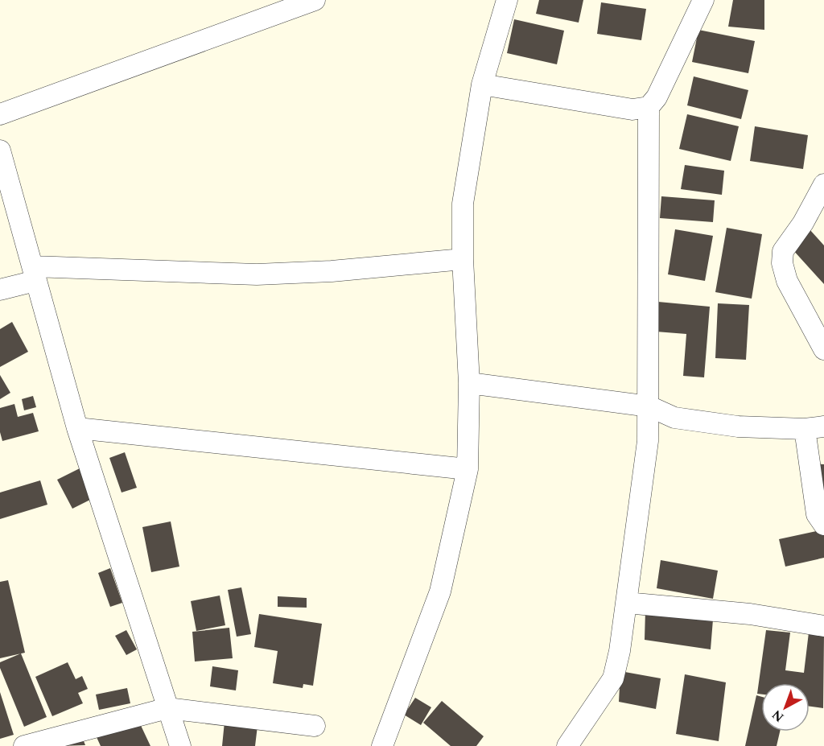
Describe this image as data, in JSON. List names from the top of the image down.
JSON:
{
  "north": "bottom left"
}
